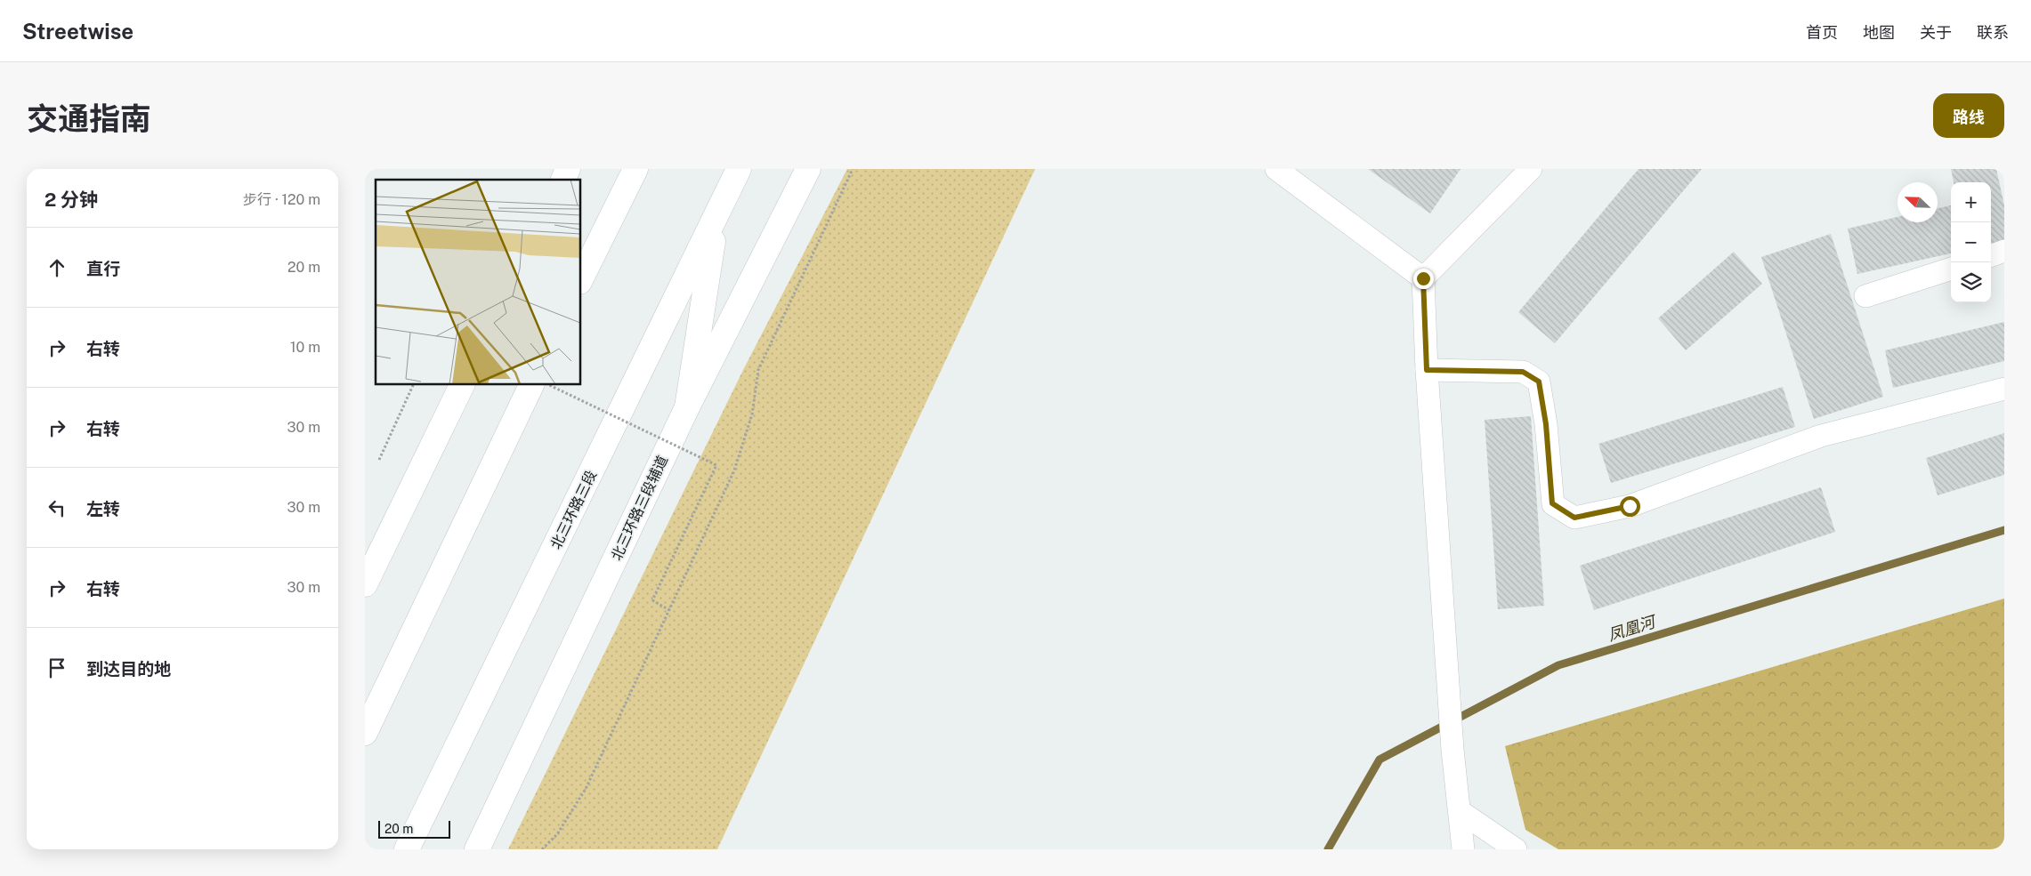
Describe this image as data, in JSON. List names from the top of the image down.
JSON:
{
  "streets": {
    "main road": ["北三环路三段辅道", "北三环路三段"]
  },
  "water": ["凤凰河"],
  "scale_bar": "20 m",
  "north": "top left",
  "page": {
    "header": "Streetwise",
    "nav": [
      "首页",
      "地图",
      "关于",
      "联系"
    ],
    "title": "交通指南",
    "buttons": "路线",
    "heading": ["2 分钟", "步行 · 120 m"],
    "map_buttons": ["+", "−"],
    "list": [
      ["直行", "20 m"],
      ["右转", "10 m"],
      ["右转", "30 m"],
      ["左转", "30 m"],
      ["右转", "30 m"],
      "到达目的地"
    ],
    "scale": "20 m"
  }
}
